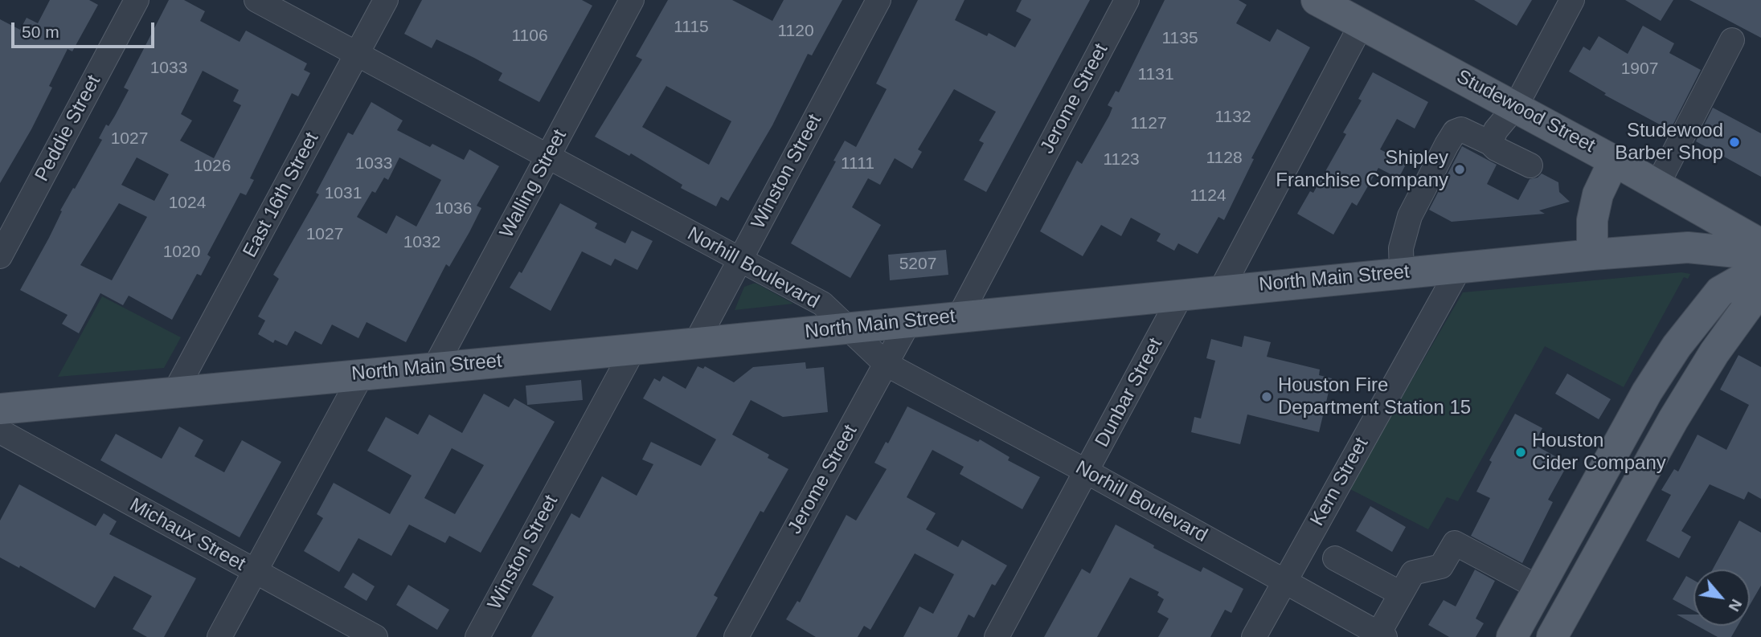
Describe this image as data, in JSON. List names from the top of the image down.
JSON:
{
  "streets": {
    "main road": ["Studewood Street", "North Main Street"],
    "street": [
      "Jerome Street",
      "Peddie Street",
      "Winston Street",
      "Walling Street",
      "East 16th Street",
      "Norhill Boulevard",
      "Dunbar Street",
      "Kern Street",
      "Michaux Street"
    ]
  },
  "crossings": [
    ["Jerome Street", "Norhill Boulevard"],
    ["Jerome Street", "North Main Street"],
    ["Winston Street", "Norhill Boulevard"],
    ["Winston Street", "North Main Street"],
    ["Walling Street", "Norhill Boulevard"],
    ["Walling Street", "North Main Street"],
    ["East 16th Street", "Norhill Boulevard"],
    ["East 16th Street", "North Main Street"],
    ["Norhill Boulevard", "North Main Street"],
    ["Norhill Boulevard", "Dunbar Street"],
    ["Norhill Boulevard", "Kern Street"],
    ["North Main Street", "Dunbar Street"],
    ["North Main Street", "Kern Street"]
  ],
  "places": [
    "Studewood Barber Shop",
    "Shipley Franchise Company",
    "Houston Fire Department Station 15",
    "Houston Cider Company"
  ],
  "house_numbers": [
    "1115",
    "1120",
    "1106",
    "1135",
    "1033",
    "1907",
    "1131",
    "1132",
    "1127",
    "1027",
    "1128",
    "1123",
    "1033",
    "1111",
    "1026",
    "1031",
    "1124",
    "1024",
    "1036",
    "1027",
    "1032",
    "1020",
    "5207"
  ],
  "scale_bar": "50 m",
  "north": "bottom right"
}
